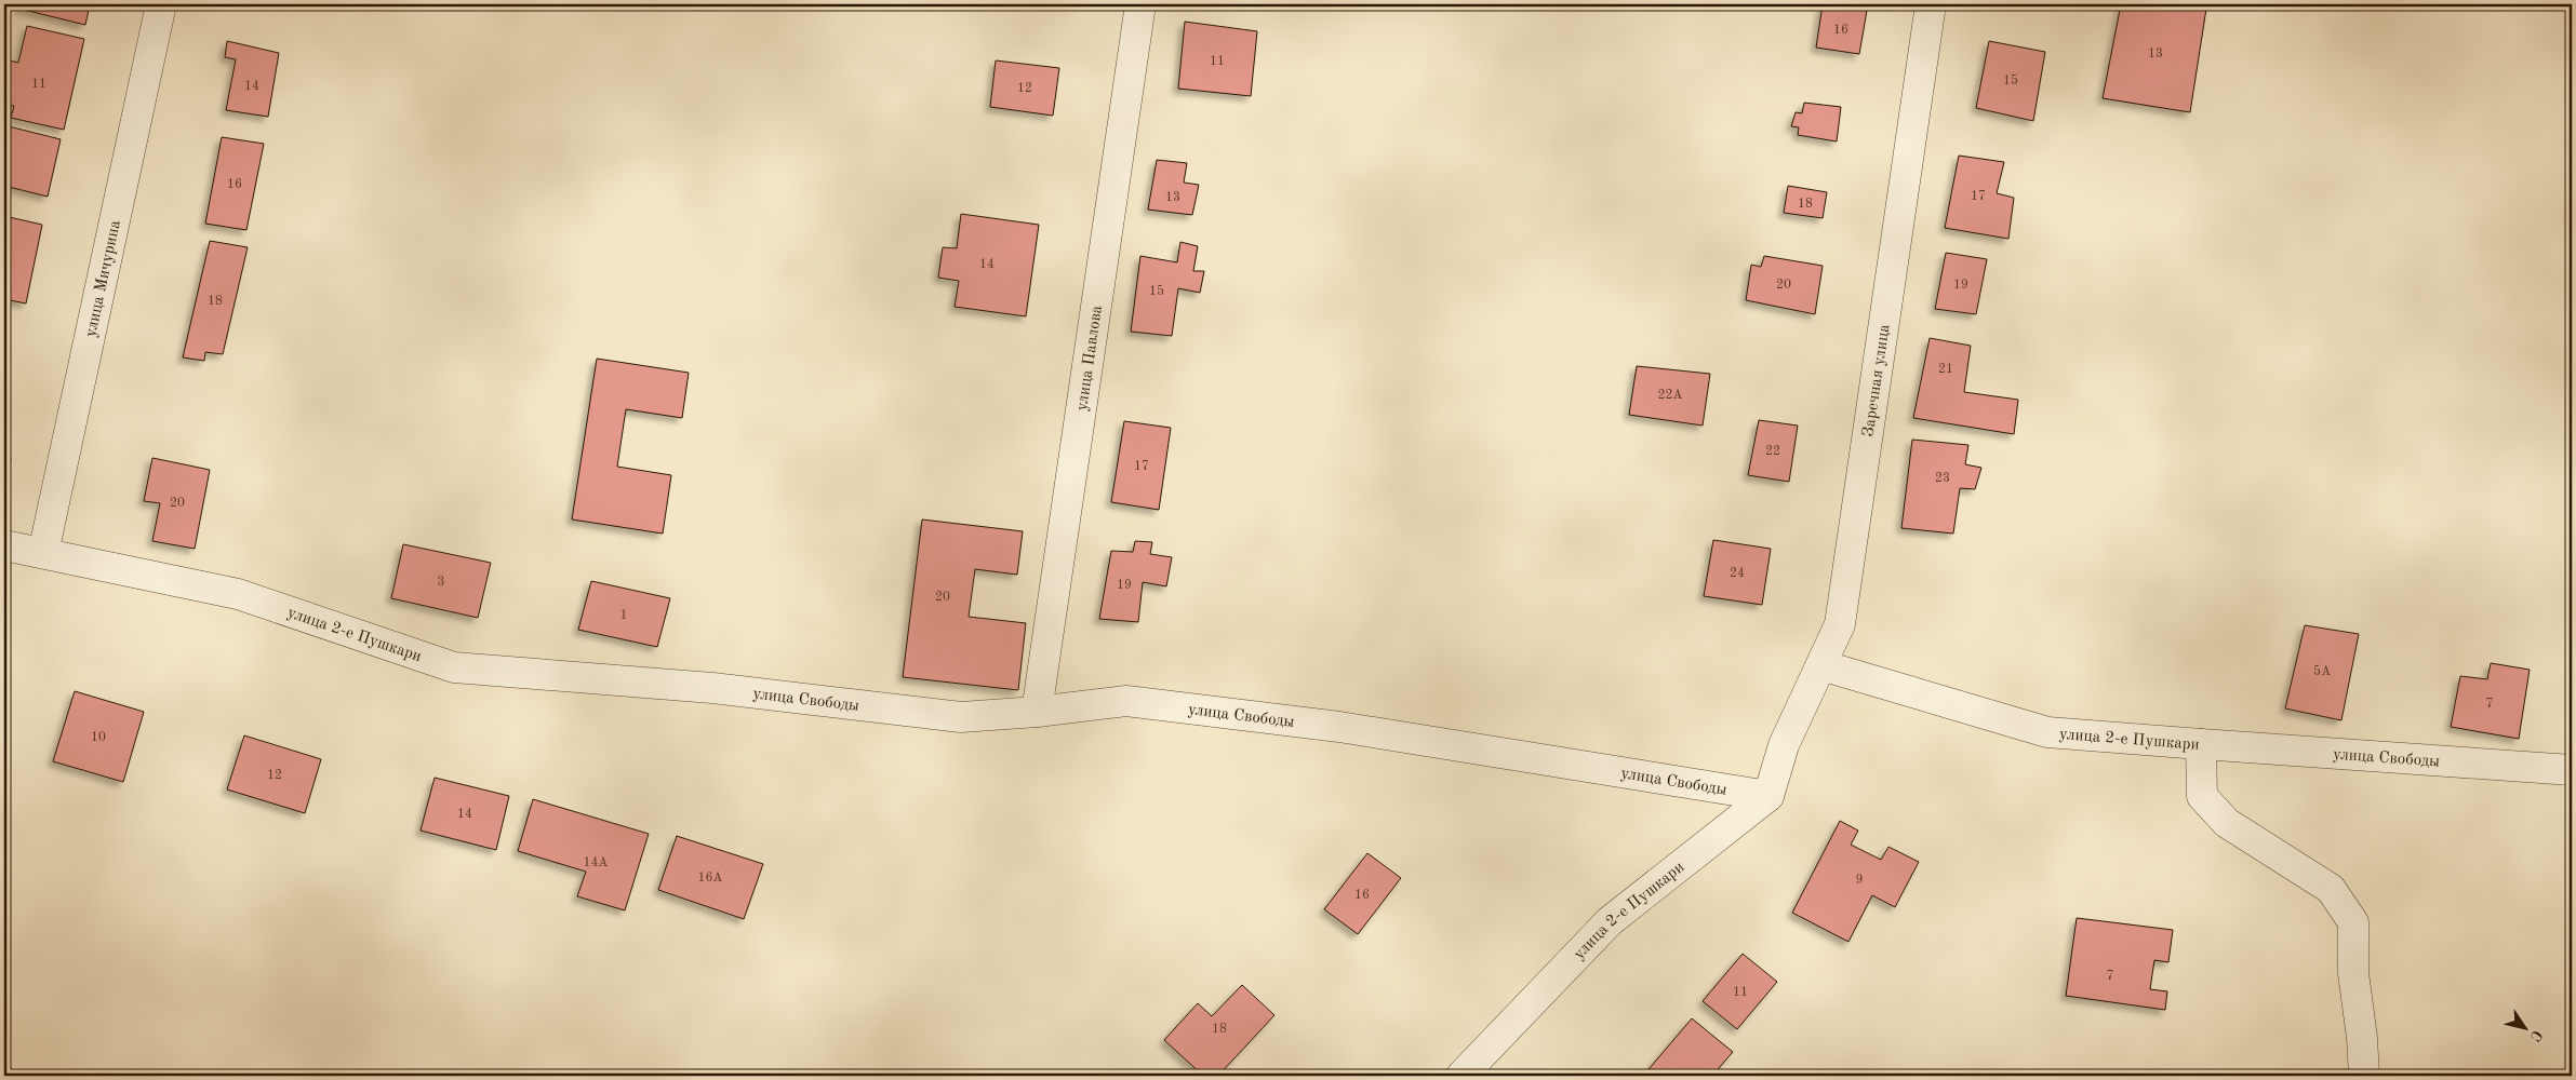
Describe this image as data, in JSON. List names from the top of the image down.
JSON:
{
  "streets": {
    "street": [
      "улица Мичурина",
      "улица Павлова",
      "Заречная улица",
      "улица 2-е Пушкари",
      "улица Свободы"
    ]
  },
  "crossings": [
    ["улица Мичурина", "улица 2-е Пушкари"],
    ["улица Павлова", "улица Свободы"],
    ["Заречная улица", "улица 2-е Пушкари"],
    ["Заречная улица", "улица Свободы"],
    ["улица 2-е Пушкари", "улица Свободы"]
  ],
  "house_numbers": [
    "16",
    "13",
    "11",
    "15",
    "11",
    "14",
    "12",
    "16",
    "17",
    "13",
    "18",
    "14",
    "20",
    "19",
    "15",
    "18",
    "21",
    "22А",
    "22",
    "17",
    "23",
    "20",
    "24",
    "3",
    "19",
    "20",
    "1",
    "5А",
    "7",
    "10",
    "12",
    "14",
    "14А",
    "16А",
    "9",
    "16",
    "7",
    "11",
    "18"
  ],
  "north": "bottom right"
}
